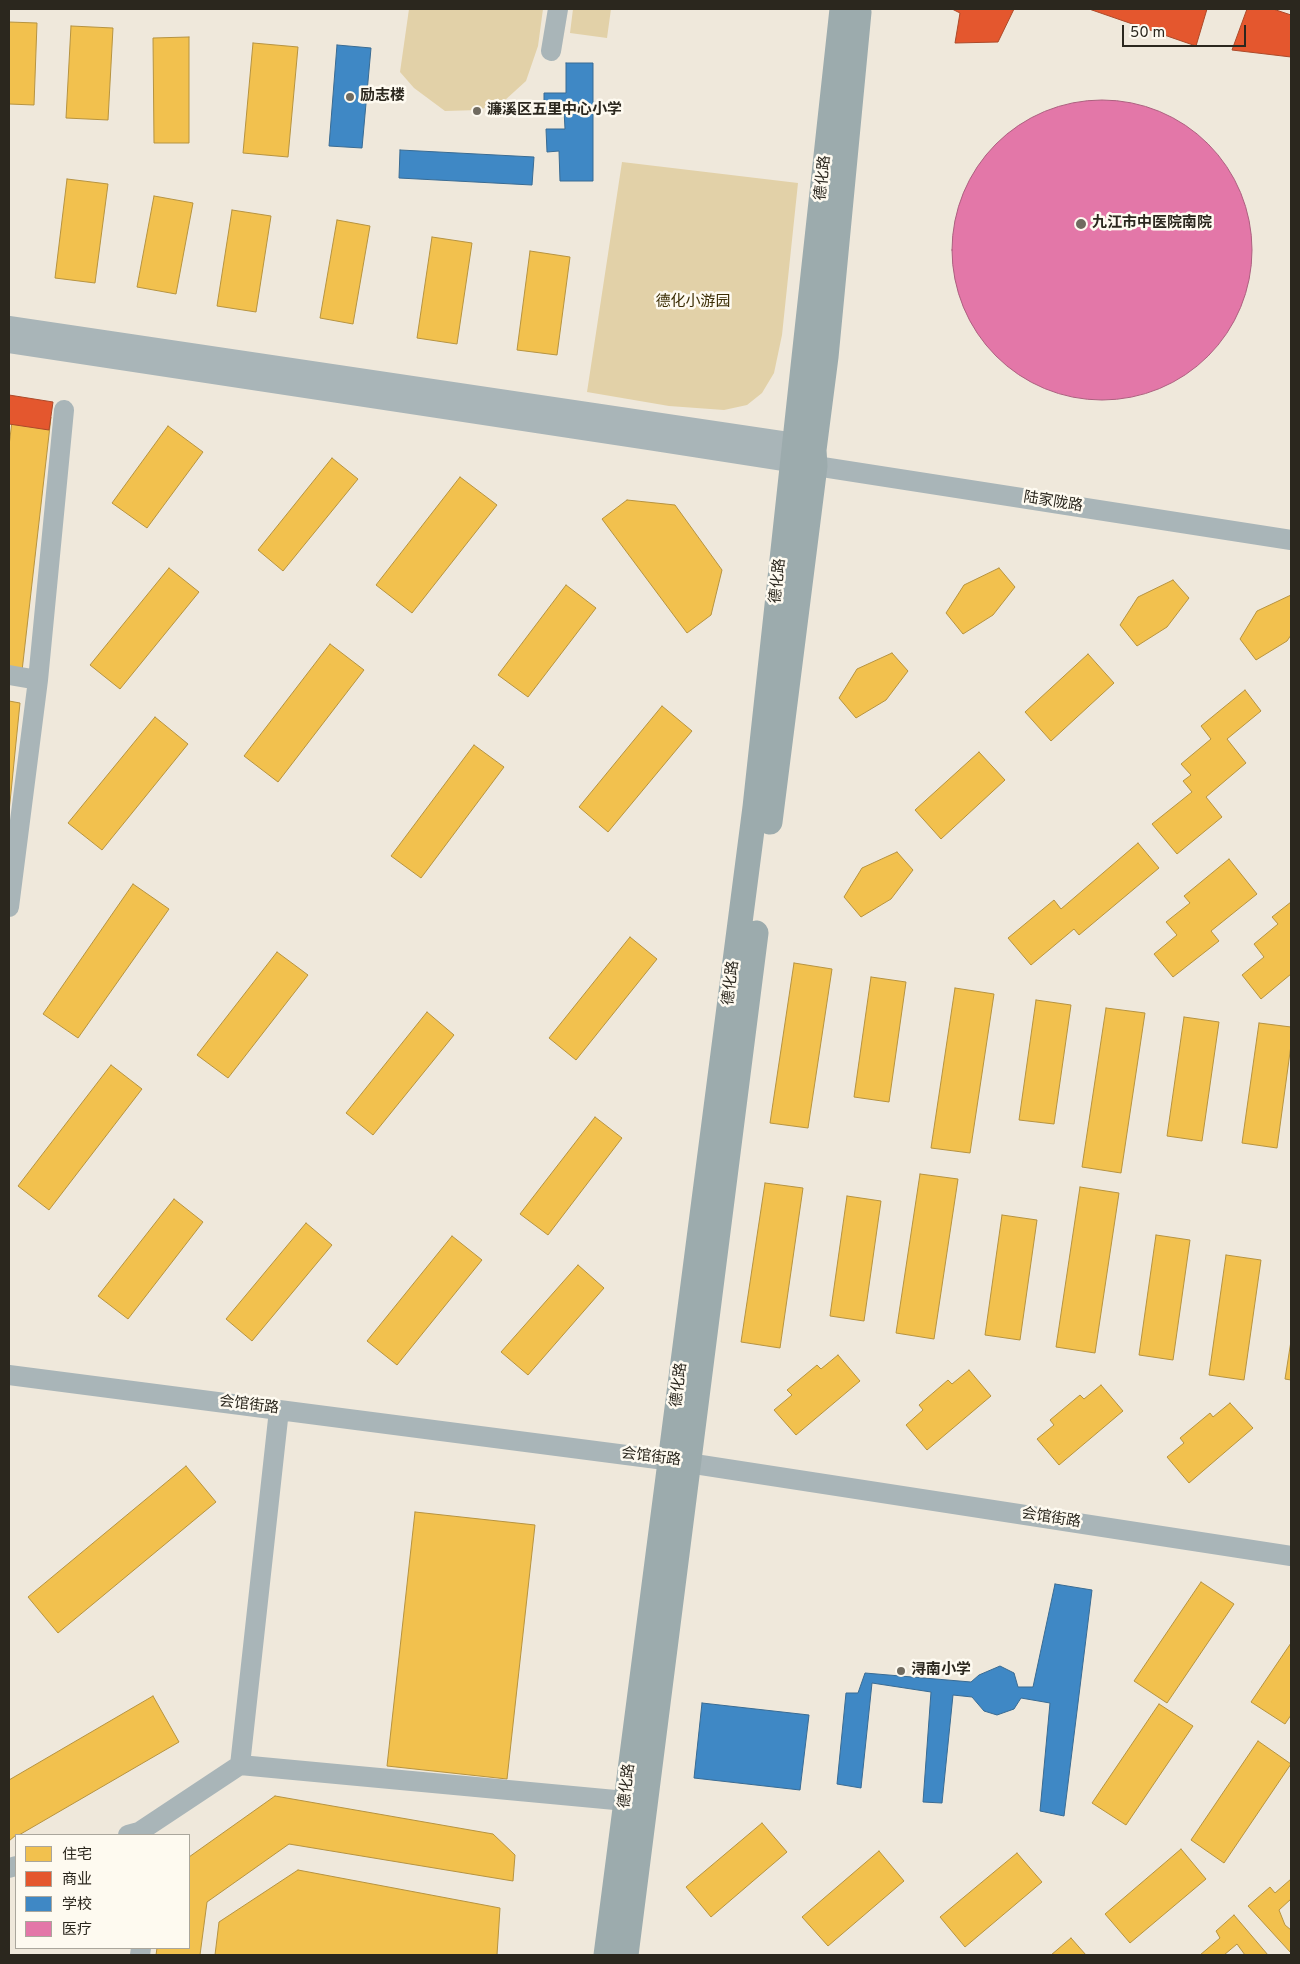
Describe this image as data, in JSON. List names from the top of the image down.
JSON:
{
  "streets": {
    "main road": ["德化路"],
    "street": ["陆家陇路", "会馆街路"]
  },
  "crossings": [
    ["德化路", "陆家陇路"],
    ["德化路", "会馆街路"]
  ],
  "parks": ["德化小游园"],
  "places": [
    "励志楼",
    "濂溪区五里中心小学",
    "九江市中医院南院",
    "浔南小学"
  ],
  "legend": [
    "住宅",
    "商业",
    "学校",
    "医疗"
  ],
  "scale_bar": "50 m"
}
